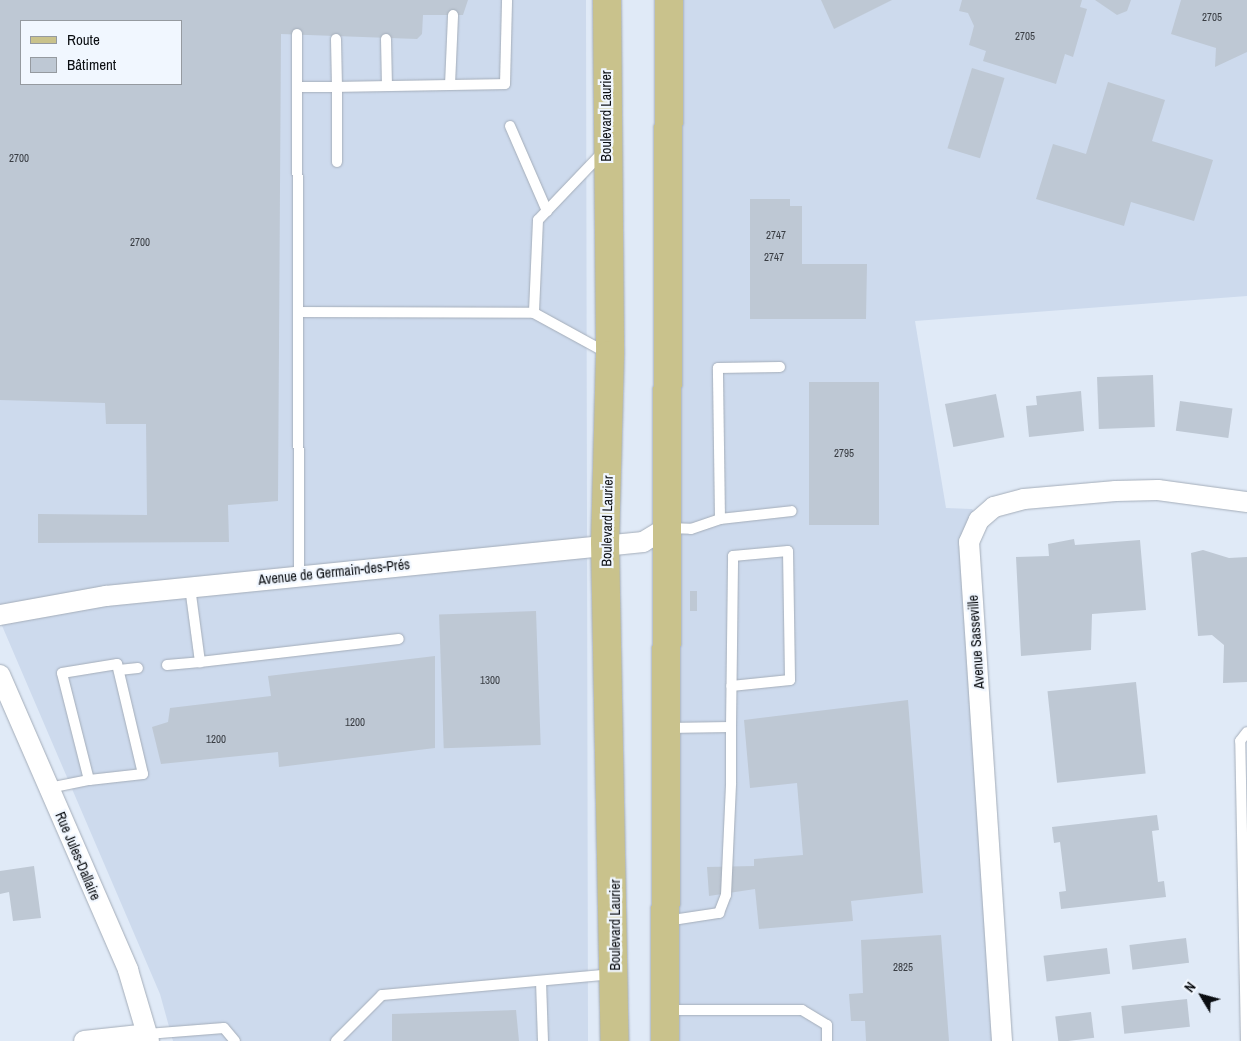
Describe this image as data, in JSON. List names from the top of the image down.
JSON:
{
  "streets": {
    "main road": ["Boulevard Laurier"],
    "street": ["Avenue de Germain-des-Prés", "Avenue Sasseville", "Rue Jules-Dallaire"]
  },
  "crossings": [
    ["Boulevard Laurier", "Avenue de Germain-des-Prés"]
  ],
  "house_numbers": [
    "2705",
    "2705",
    "2700",
    "2747",
    "2700",
    "2747",
    "2795",
    "1300",
    "1200",
    "1200",
    "2825"
  ],
  "legend": ["Route", "Bâtiment"],
  "north": "top left"
}
